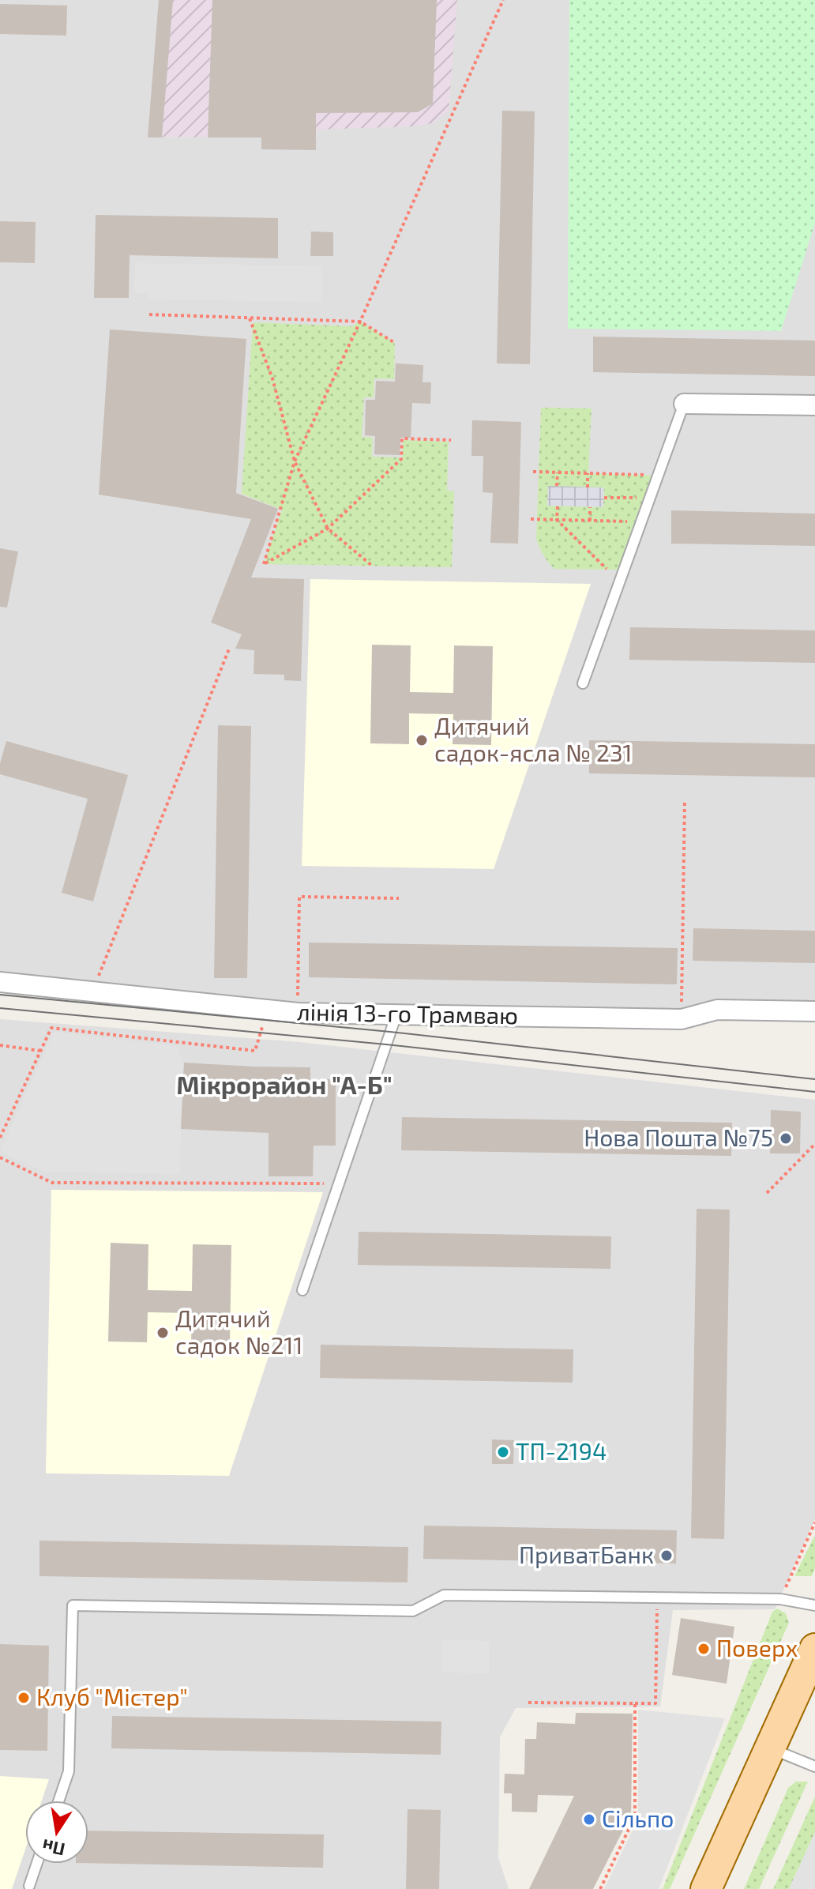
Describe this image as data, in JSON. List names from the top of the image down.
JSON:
{
  "streets": {
    "street": ["лінія 13-го Трамваю"]
  },
  "districts": ["Мікрорайон \"А-Б\""],
  "places": [
    "Дитячий садок-ясла № 231",
    "Нова Пошта №75",
    "Дитячий садок №211",
    "ТП-2194",
    "ПриватБанк",
    "Поверх",
    "Клуб \"Містер\"",
    "Сільпо"
  ],
  "north": "bottom"
}
